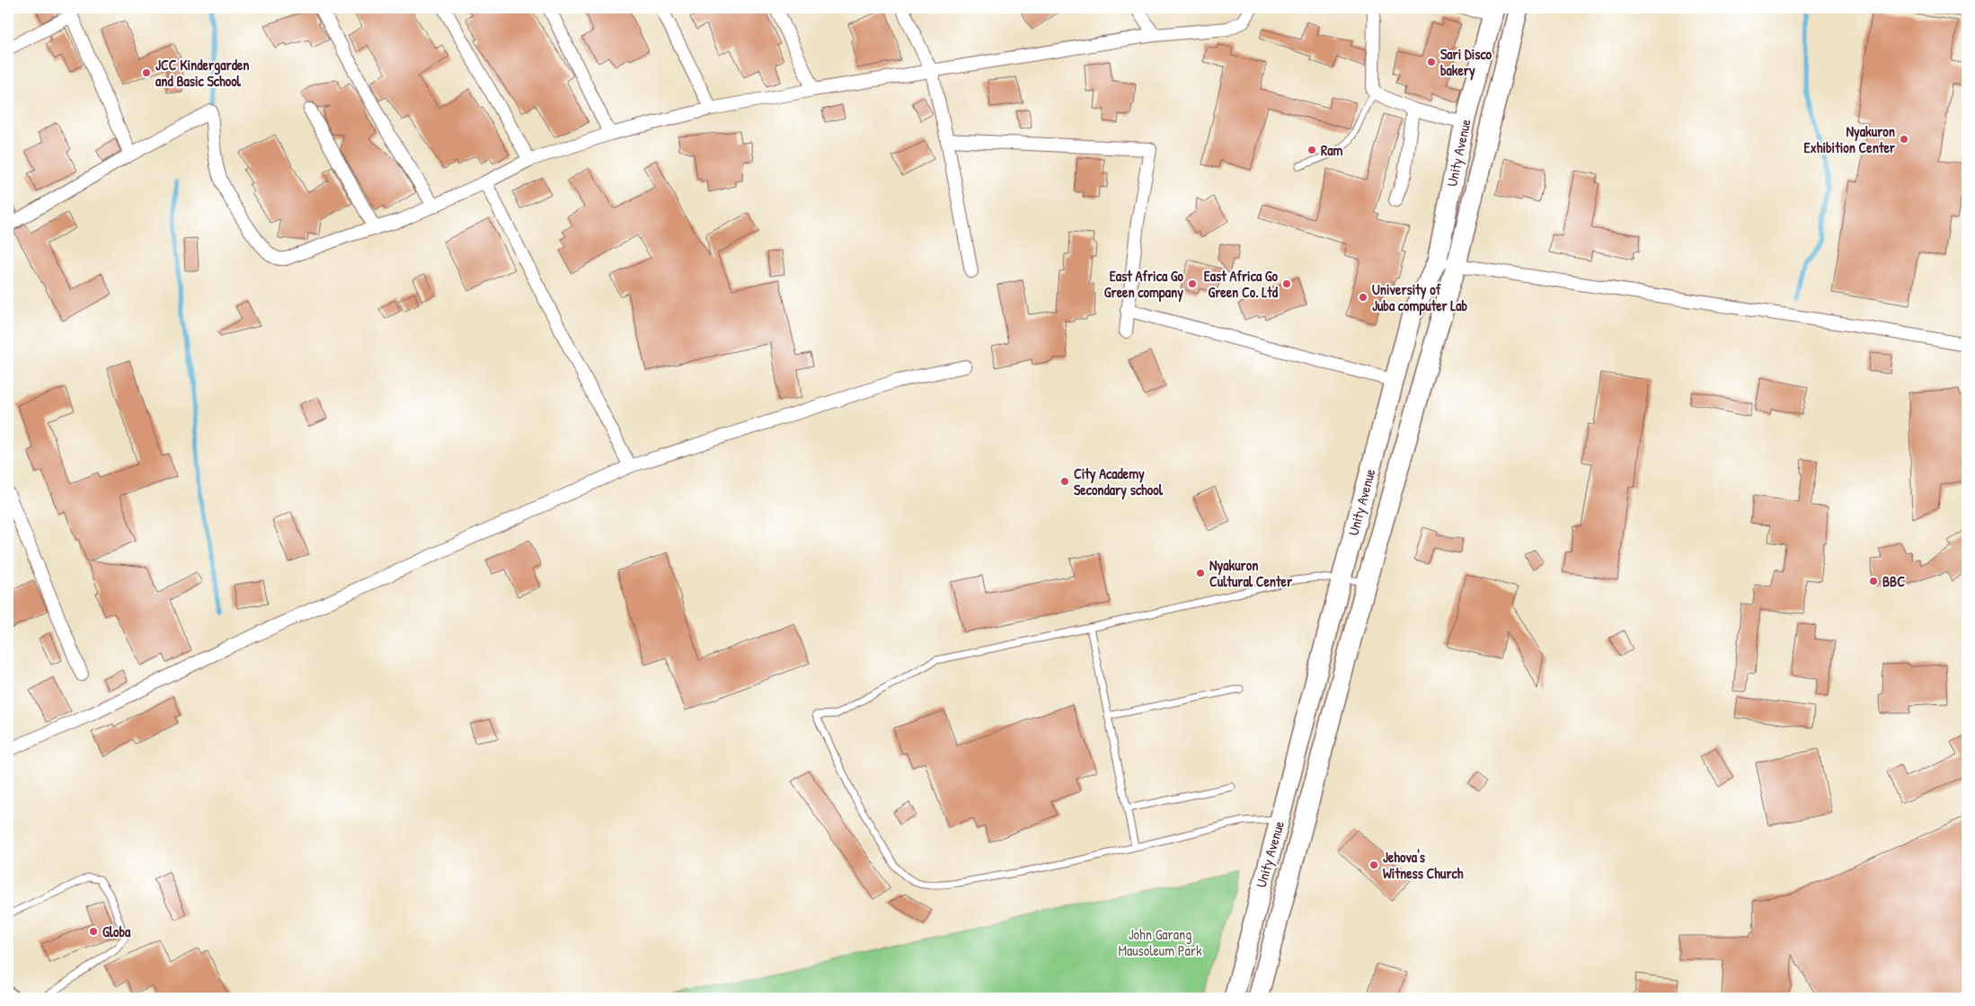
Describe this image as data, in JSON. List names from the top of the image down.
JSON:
{
  "streets": {
    "main road": ["Unity Avenue"]
  },
  "parks": ["John Garang Mausoleum Park"],
  "places": [
    "Sari Disco bakery",
    "JCC Kindergarden and Basic School",
    "Nyakuron Exhibition Center",
    "Ram",
    "East Africa Go Green company",
    "East Africa Go Green Co. Ltd",
    "University of Juba computer Lab",
    "City Academy Secondary school",
    "Nyakuron Cultural Center",
    "BBC",
    "Jehova's Witness Church",
    "Globa"
  ]
}
